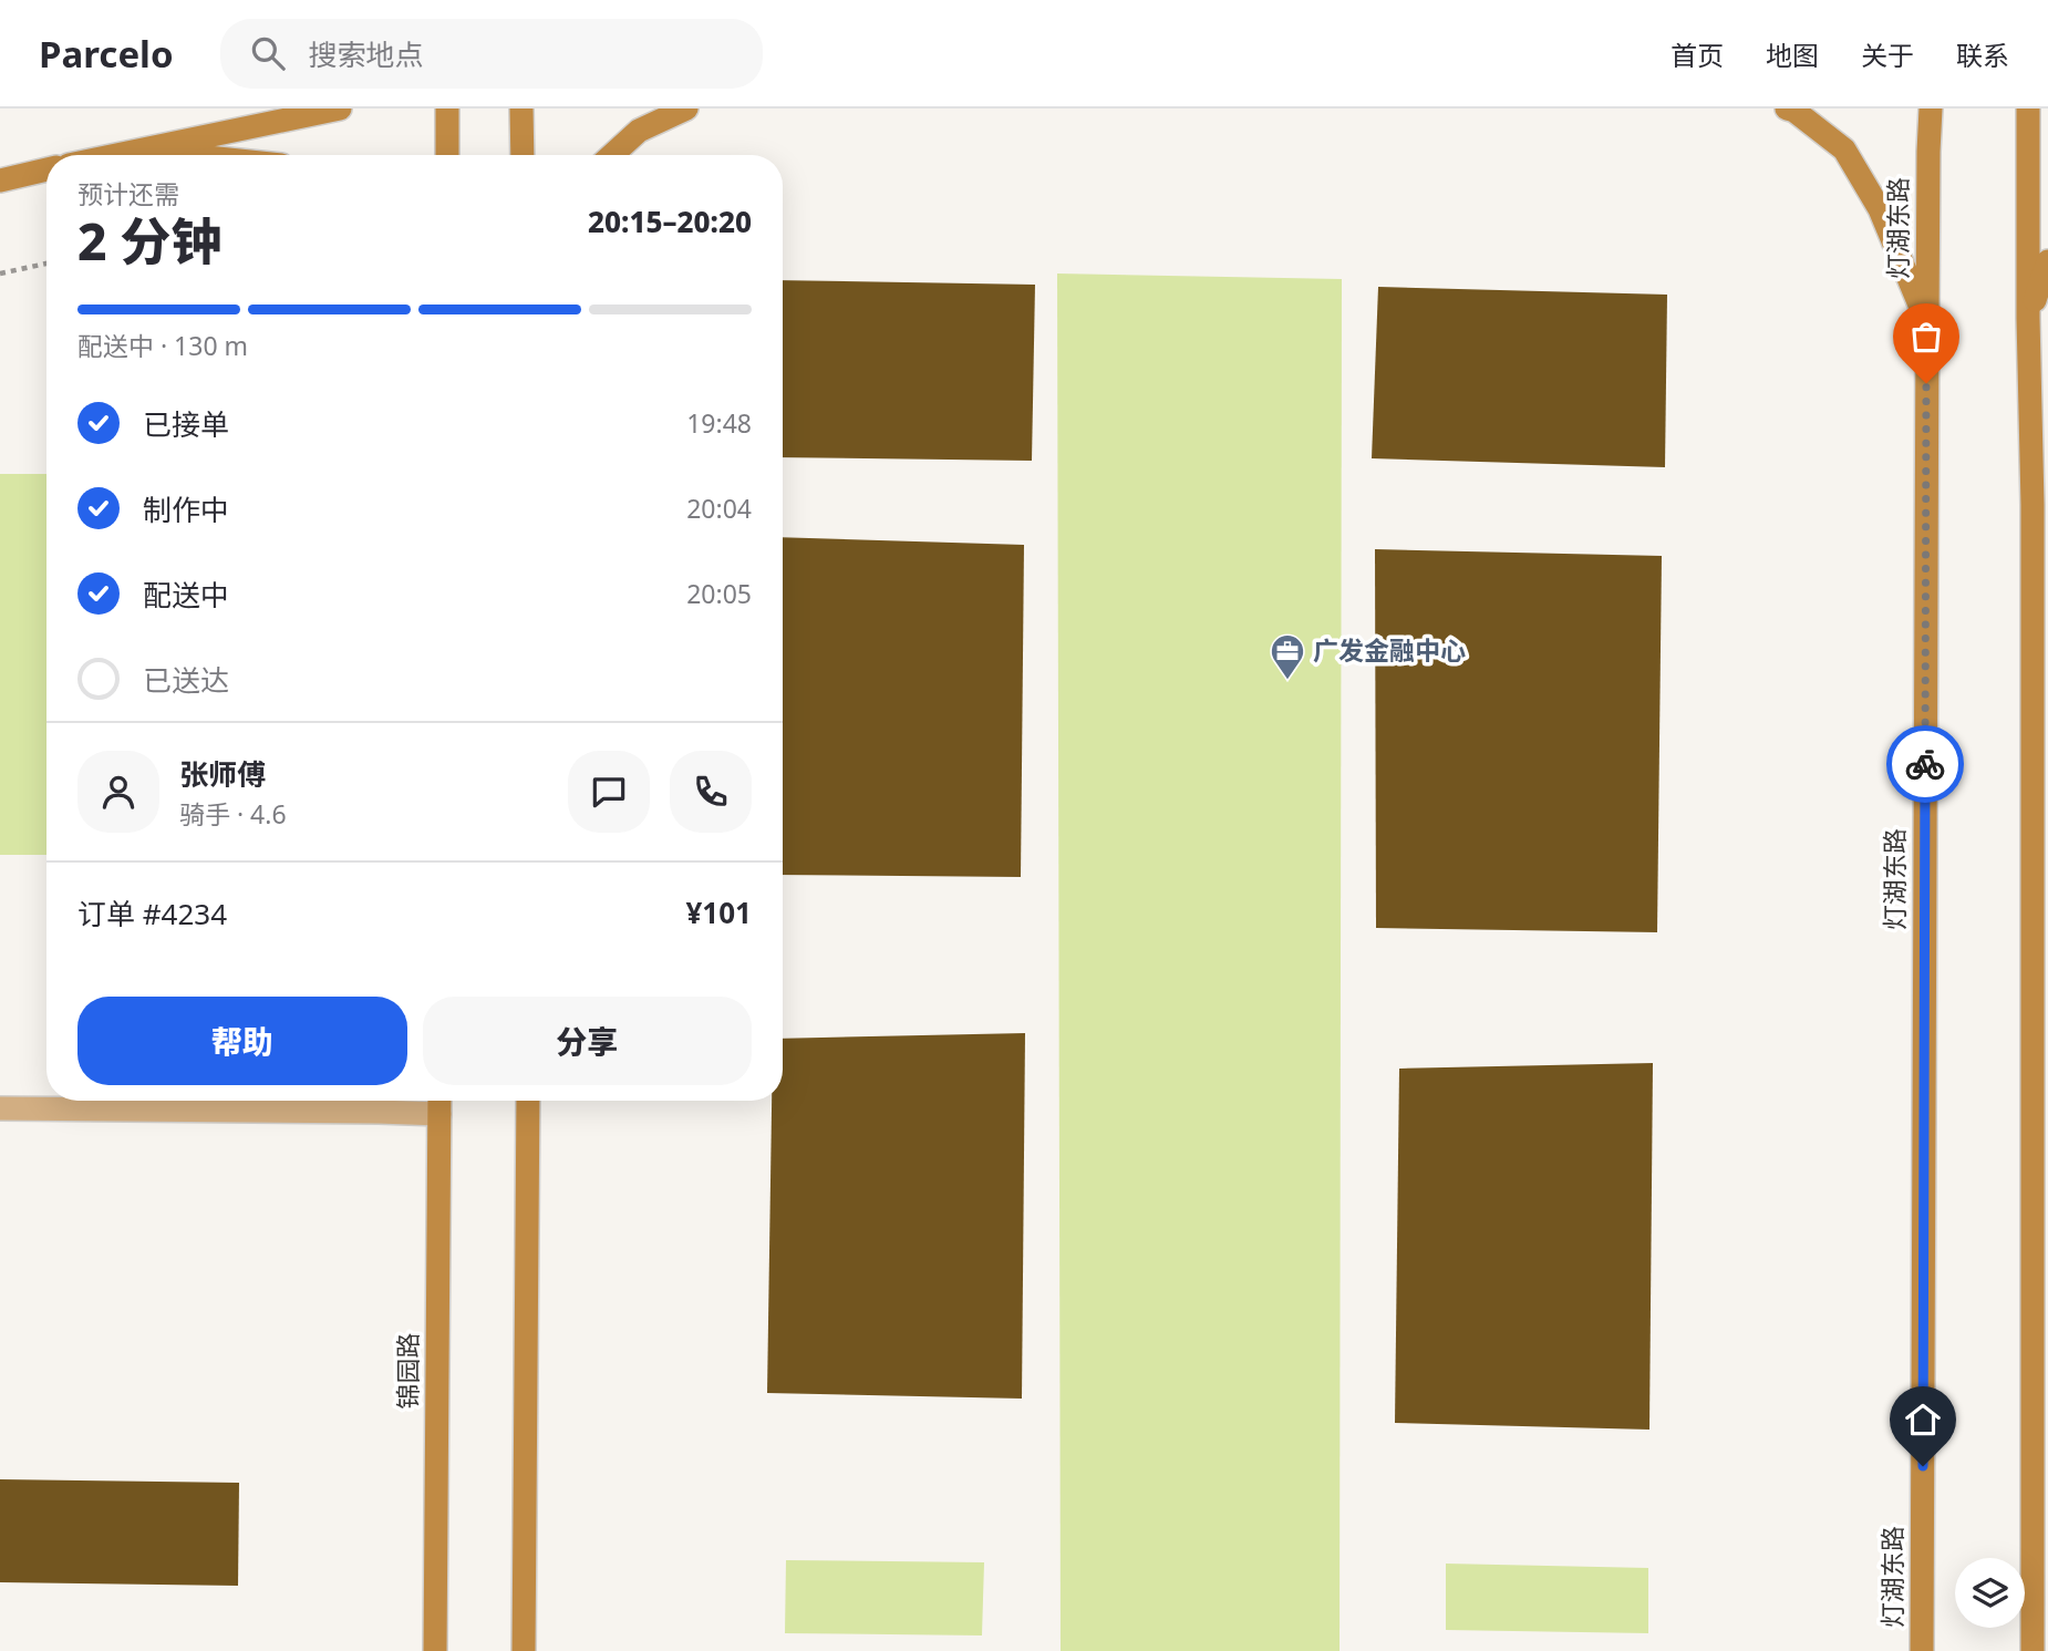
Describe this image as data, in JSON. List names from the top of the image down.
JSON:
{
  "streets": {
    "main road": ["灯湖东路", "锦园路"]
  },
  "places": {
    "office": ["广发金融中心"]
  },
  "page": {
    "header": "Parcelo",
    "search": "搜索地点",
    "nav": [
      "首页",
      "地图",
      "关于",
      "联系"
    ],
    "heading": ["2 分钟", "预计还需", "20:15–20:20"],
    "panel": [
      "张师傅",
      "骑手 · 4.6",
      "订单 #4234",
      "¥101"
    ],
    "bar": "配送中 · 130 m",
    "list": [
      ["已接单", "19:48"],
      ["制作中", "20:04"],
      ["配送中", "20:05"],
      "已送达"
    ],
    "buttons": ["帮助", "分享"]
  }
}
